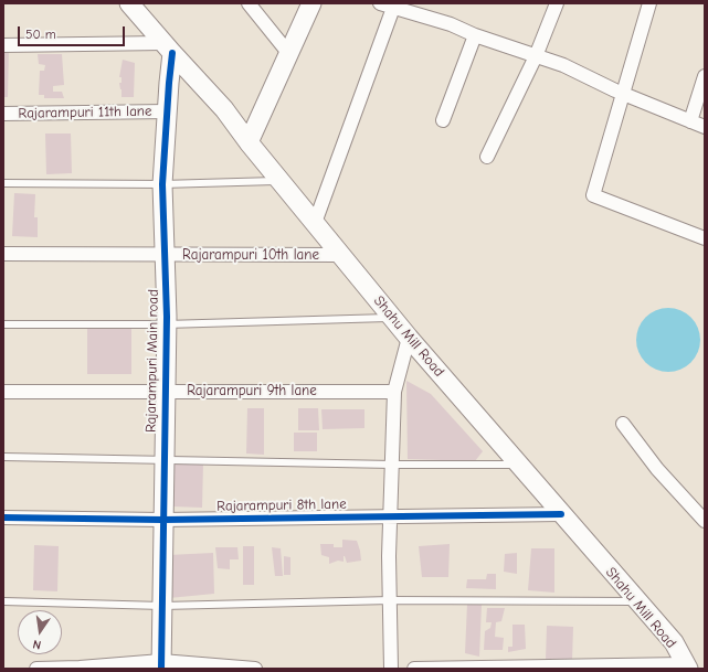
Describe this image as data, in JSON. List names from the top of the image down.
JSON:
{
  "streets": {
    "main road": ["Shahu Mill Road", "Rajarampuri Main road"],
    "street": [
      "Rajarampuri 11th lane",
      "Rajarampuri 10th lane",
      "Rajarampuri 9th lane",
      "Rajarampuri 8th lane"
    ]
  },
  "crossings": [
    ["Rajarampuri 11th lane", "Rajarampuri Main road"],
    ["Rajarampuri 10th lane", "Shahu Mill Road"],
    ["Rajarampuri 10th lane", "Rajarampuri Main road"],
    ["Shahu Mill Road", "Rajarampuri Main road"],
    ["Shahu Mill Road", "Rajarampuri 8th lane"],
    ["Rajarampuri Main road", "Rajarampuri 9th lane"],
    ["Rajarampuri Main road", "Rajarampuri 8th lane"]
  ],
  "scale_bar": "50 m",
  "north": "bottom"
}
